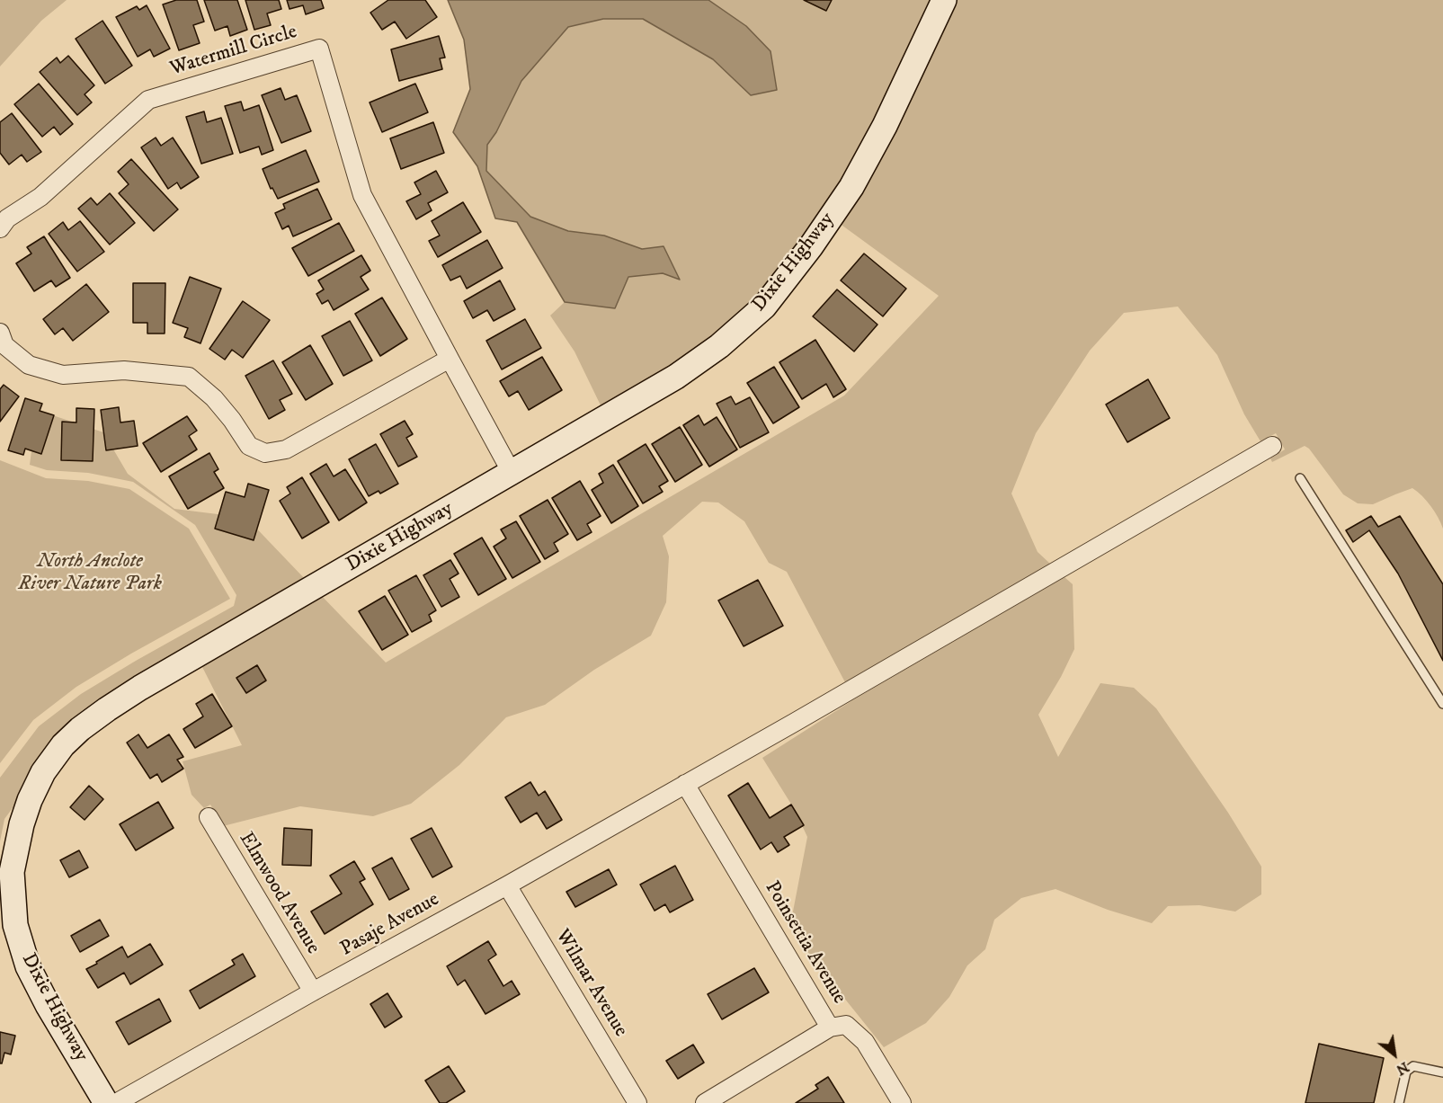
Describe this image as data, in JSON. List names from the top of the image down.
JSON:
{
  "streets": {
    "street": [
      "Watermill Circle",
      "Dixie Highway",
      "Elmwood Avenue",
      "Pasaje Avenue",
      "Poinsettia Avenue",
      "Wilmar Avenue"
    ]
  },
  "crossings": [
    ["Watermill Circle", "Dixie Highway"],
    ["Elmwood Avenue", "Pasaje Avenue"],
    ["Pasaje Avenue", "Poinsettia Avenue"],
    ["Pasaje Avenue", "Wilmar Avenue"]
  ],
  "parks": ["North Anclote River Nature Park"],
  "north": "bottom right"
}
